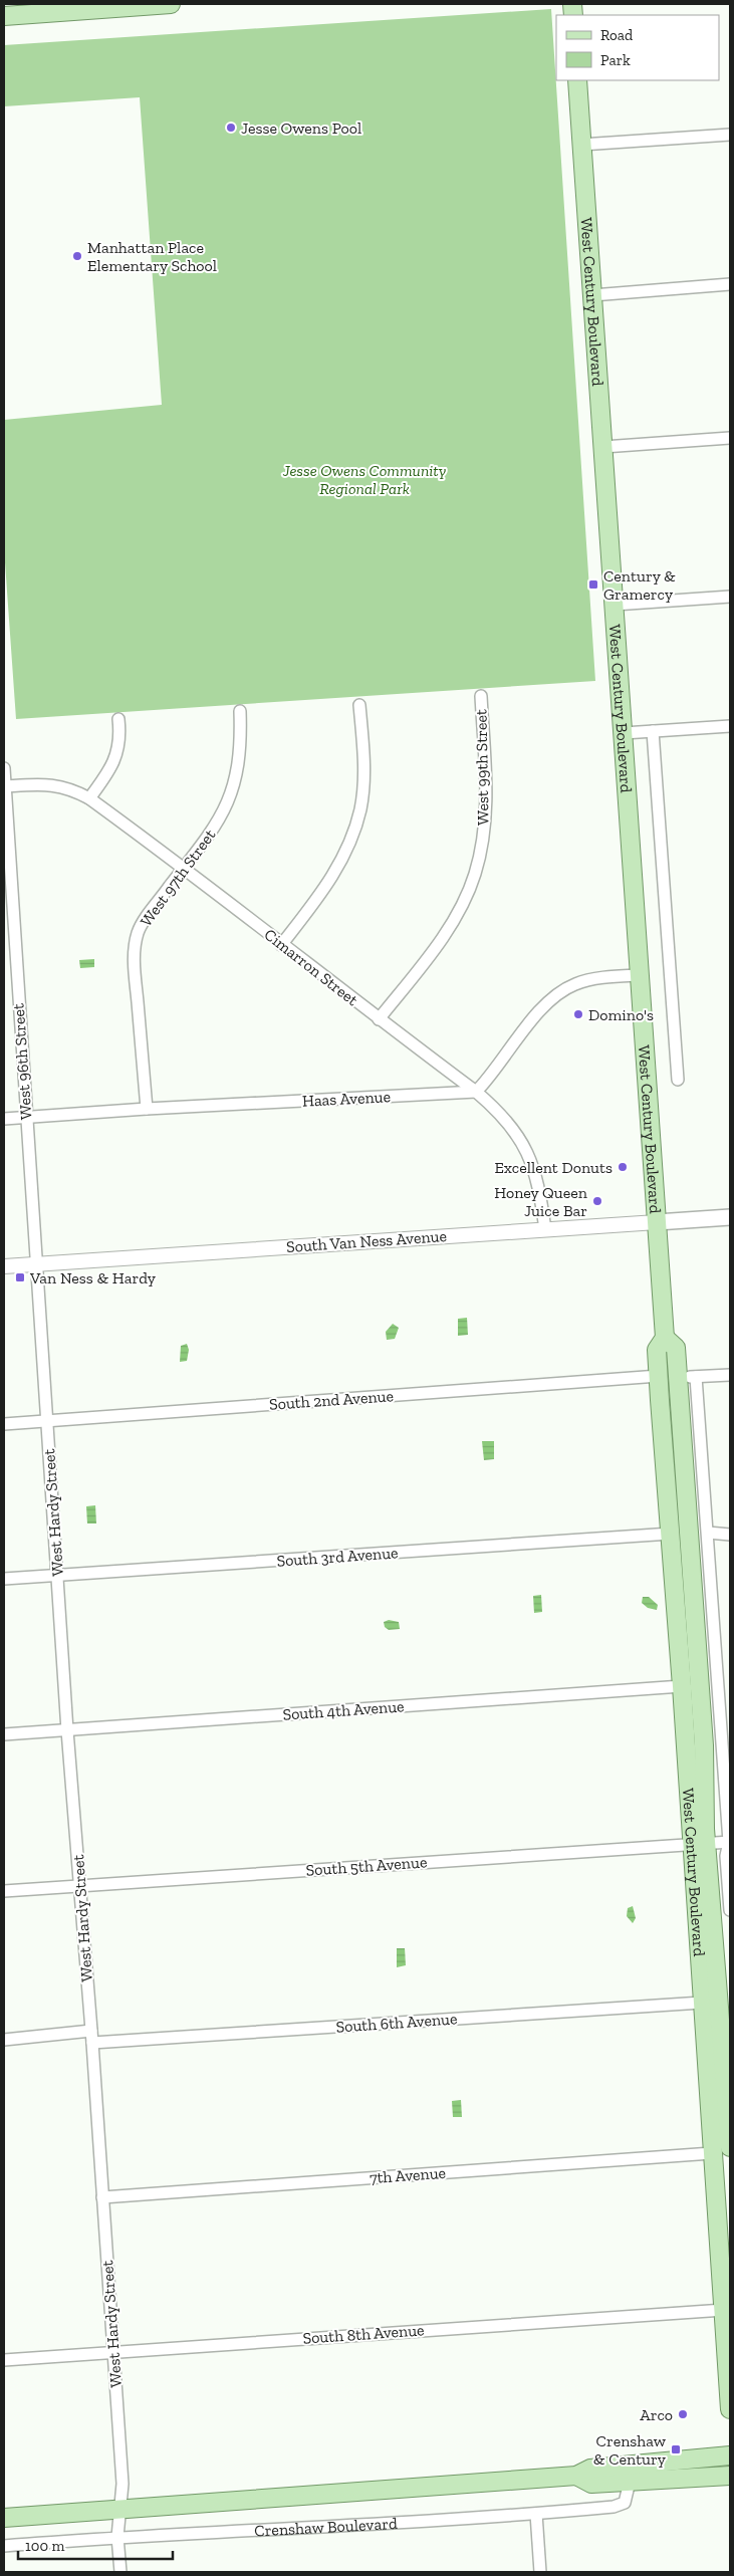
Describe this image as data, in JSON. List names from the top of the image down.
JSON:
{
  "streets": {
    "main road": ["West Century Boulevard", "South Van Ness Avenue", "Crenshaw Boulevard"],
    "street": [
      "West 99th Street",
      "West 97th Street",
      "Cimarron Street",
      "West 96th Street",
      "Haas Avenue",
      "South 2nd Avenue",
      "West Hardy Street",
      "South 3rd Avenue",
      "South 4th Avenue",
      "South 5th Avenue",
      "South 6th Avenue",
      "7th Avenue",
      "South 8th Avenue"
    ]
  },
  "crossings": [
    ["West Century Boulevard", "South Van Ness Avenue"],
    ["West Century Boulevard", "South 2nd Avenue"],
    ["West Century Boulevard", "South 3rd Avenue"],
    ["West Century Boulevard", "South 4th Avenue"],
    ["West Century Boulevard", "South 5th Avenue"],
    ["West Century Boulevard", "South 6th Avenue"],
    ["West Century Boulevard", "7th Avenue"],
    ["West Century Boulevard", "South 8th Avenue"],
    ["West 99th Street", "Cimarron Street"],
    ["West 97th Street", "Cimarron Street"],
    ["West 97th Street", "Haas Avenue"],
    ["Cimarron Street", "West 96th Street"],
    ["Cimarron Street", "Haas Avenue"],
    ["Cimarron Street", "South Van Ness Avenue"],
    ["West 96th Street", "Haas Avenue"],
    ["West 96th Street", "South Van Ness Avenue"],
    ["West 96th Street", "West Hardy Street"],
    ["South Van Ness Avenue", "West Hardy Street"],
    ["South 2nd Avenue", "West Hardy Street"],
    ["West Hardy Street", "South 3rd Avenue"],
    ["West Hardy Street", "South 4th Avenue"],
    ["West Hardy Street", "South 5th Avenue"],
    ["West Hardy Street", "South 6th Avenue"],
    ["West Hardy Street", "7th Avenue"],
    ["West Hardy Street", "South 8th Avenue"],
    ["West Hardy Street", "Crenshaw Boulevard"]
  ],
  "parks": ["Jesse Owens Community Regional Park"],
  "places": {
    "other": [
      "Jesse Owens Pool",
      "Manhattan Place Elementary School",
      "Domino's",
      "Excellent Donuts",
      "Honey Queen Juice Bar",
      "Arco"
    ],
    "transit": ["Century & Gramercy", "Van Ness & Hardy", "Crenshaw & Century"]
  },
  "legend": ["Road", "Park"],
  "scale_bar": "100 m"
}
